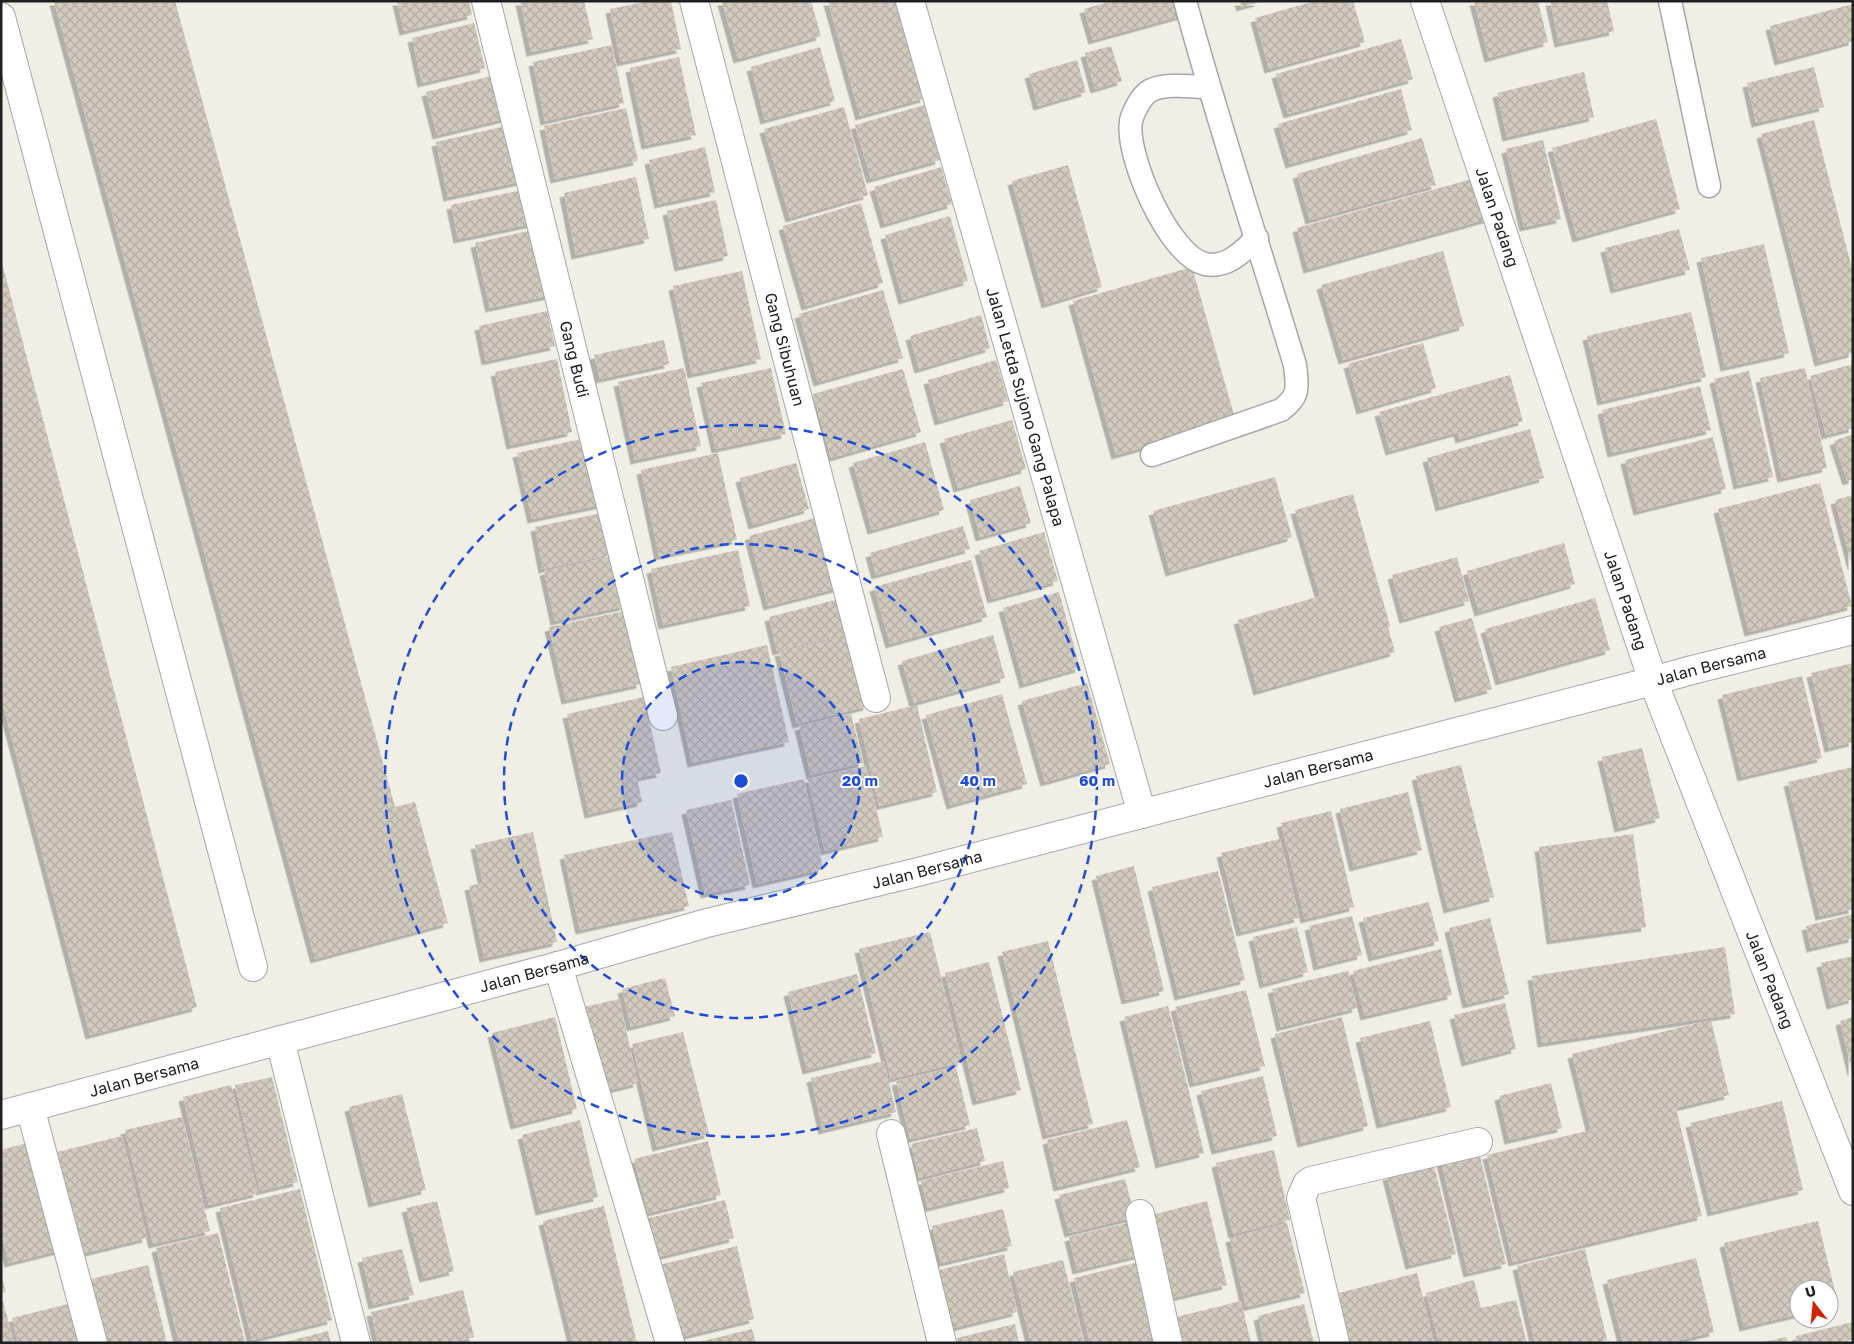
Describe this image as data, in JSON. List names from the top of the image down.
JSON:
{
  "streets": {
    "street": [
      "Jalan Padang",
      "Gang Sibuhuan",
      "Gang Budi",
      "Jalan Letda Sujono Gang Palapa",
      "Jalan Bersama"
    ]
  },
  "crossings": [
    ["Jalan Padang", "Jalan Bersama"],
    ["Jalan Letda Sujono Gang Palapa", "Jalan Bersama"]
  ],
  "north": "top",
  "rings": ["20 m", "40 m", "60 m"]
}
